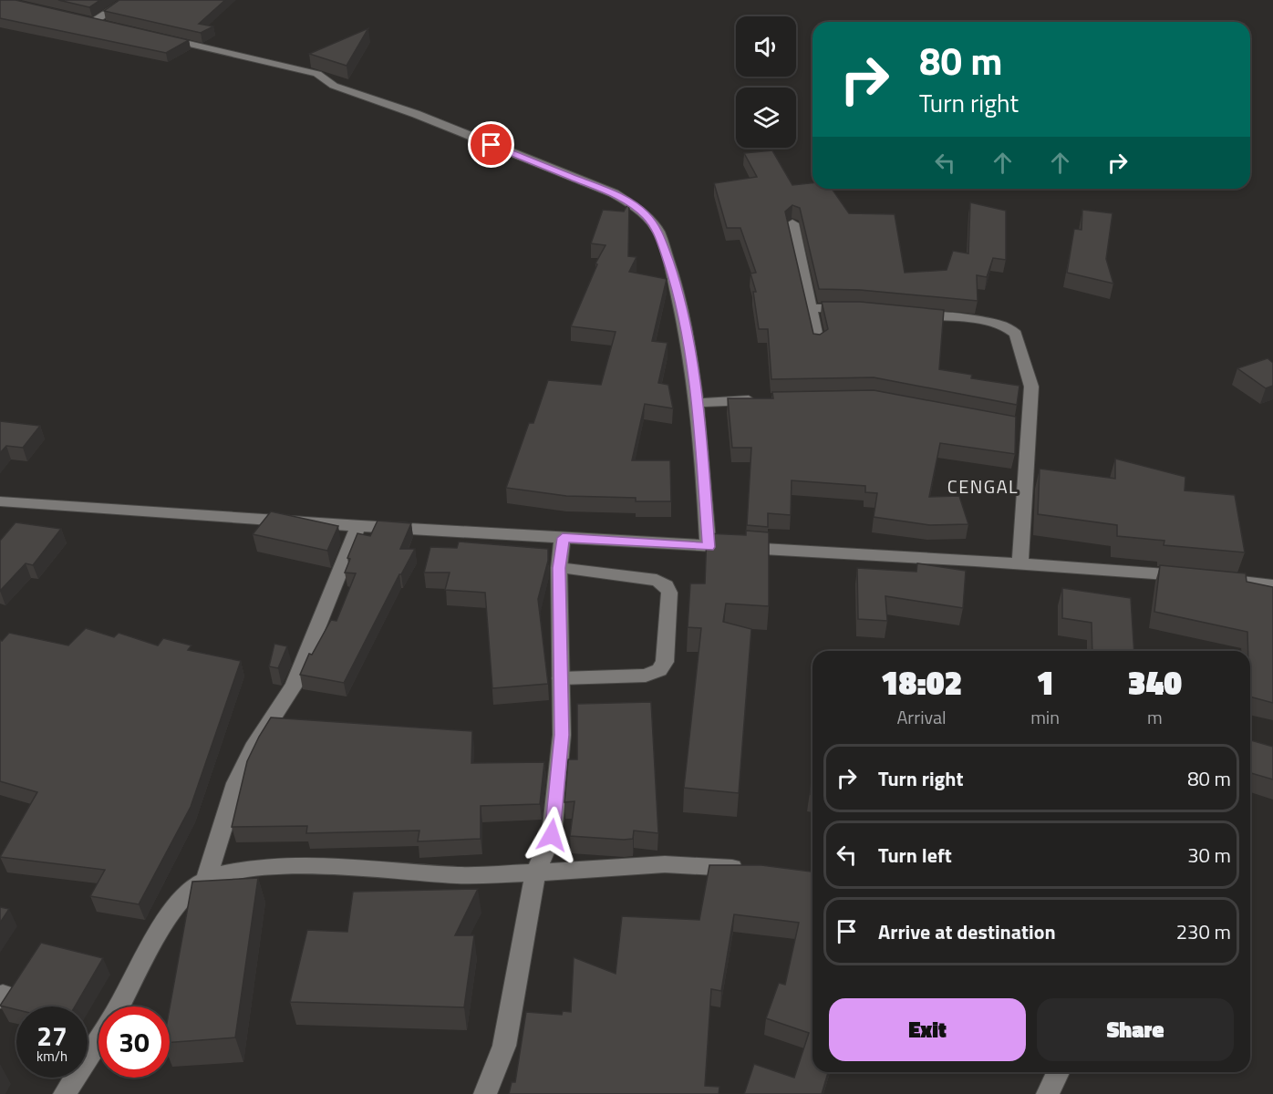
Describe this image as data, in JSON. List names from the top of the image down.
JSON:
{
  "districts": ["CENGAL"],
  "page": {
    "turn": ["80 m", "Turn right"],
    "eta": [
      "18:02",
      "Arrival",
      "1",
      "min",
      "340",
      "m"
    ],
    "list": [
      {
        "name": "Turn right",
        "value": "80 m"
      },
      {
        "name": "Turn left",
        "value": "30 m"
      },
      {
        "name": "Arrive at destination",
        "value": "230 m"
      }
    ],
    "buttons": ["Exit", "Share"],
    "speed": "27 km/h",
    "limit": "30"
  }
}
